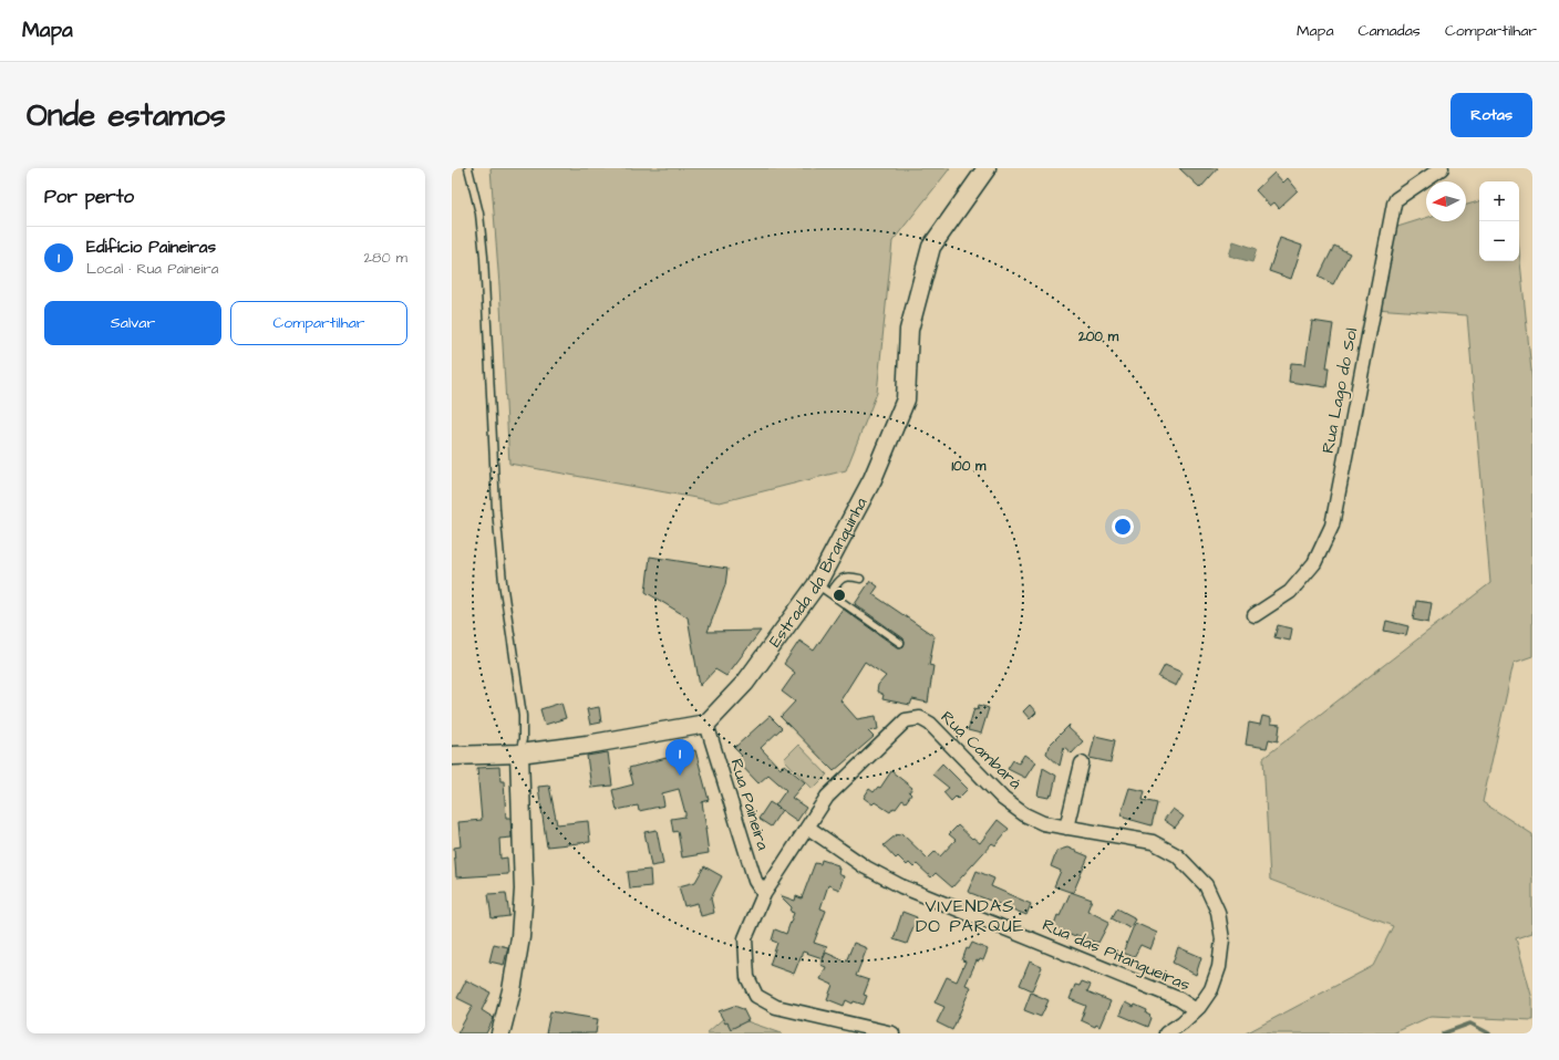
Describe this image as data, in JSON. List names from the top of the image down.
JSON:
{
  "streets": {
    "main road": ["Estrada da Branquinha"],
    "street": [
      "Rua Lago do Sol",
      "Rua Cambará",
      "Rua Paineira",
      "Rua das Pitangueiras"
    ]
  },
  "crossings": [
    ["Estrada da Branquinha", "Rua Paineira"],
    ["Rua Cambará", "Rua Paineira"],
    ["Rua Cambará", "Rua das Pitangueiras"]
  ],
  "districts": ["VIVENDAS DO PARQUE"],
  "north": "left",
  "page": {
    "header": "Mapa",
    "nav": ["Mapa", "Camadas", "Compartilhar"],
    "buttons": [
      "Rotas",
      ["Salvar", "Compartilhar"]
    ],
    "title": "Onde estamos",
    "heading": "Por perto",
    "map_buttons": ["+", "−"],
    "list": [
      {
        "mark": "1",
        "name": "Edifício Paineiras",
        "note": "Local · Rua Paineira",
        "value": "280 m"
      }
    ],
    "pins": "1"
  },
  "rings": ["200 m", "100 m"]
}
